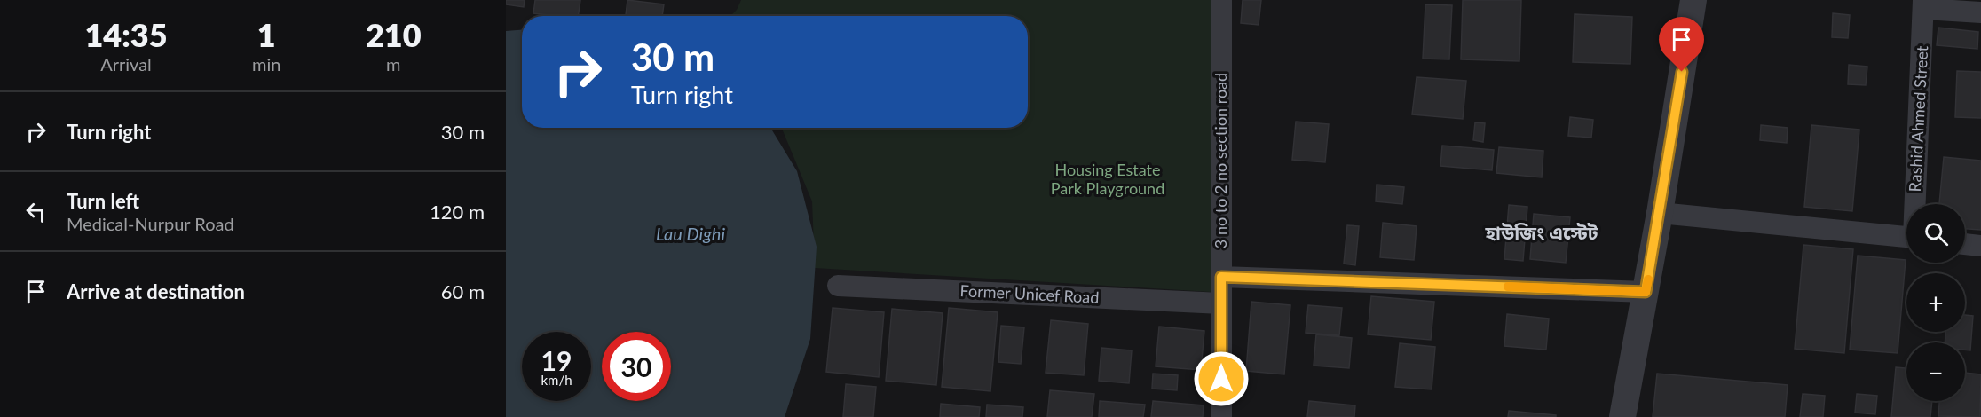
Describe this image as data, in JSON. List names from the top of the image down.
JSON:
{
  "streets": {
    "street": ["Rashid Ahmed Street", "3 no to 2 no section road", "Former Unicef Road"]
  },
  "crossings": [
    ["3 no to 2 no section road", "Former Unicef Road"]
  ],
  "districts": ["হাউজিং এস্টেট"],
  "water": ["Lau Dighi"],
  "parks": ["Housing Estate Park Playground"],
  "page": {
    "eta": [
      "14:35",
      "Arrival",
      "1",
      "min",
      "210",
      "m"
    ],
    "turn": ["30 m", "Turn right"],
    "list": [
      {
        "name": "Turn right",
        "value": "30 m"
      },
      {
        "name": "Turn left",
        "note": "Medical-Nurpur Road",
        "value": "120 m"
      },
      {
        "name": "Arrive at destination",
        "value": "60 m"
      }
    ],
    "map_buttons": ["+", "−"],
    "speed": "19 km/h",
    "limit": "30"
  }
}
